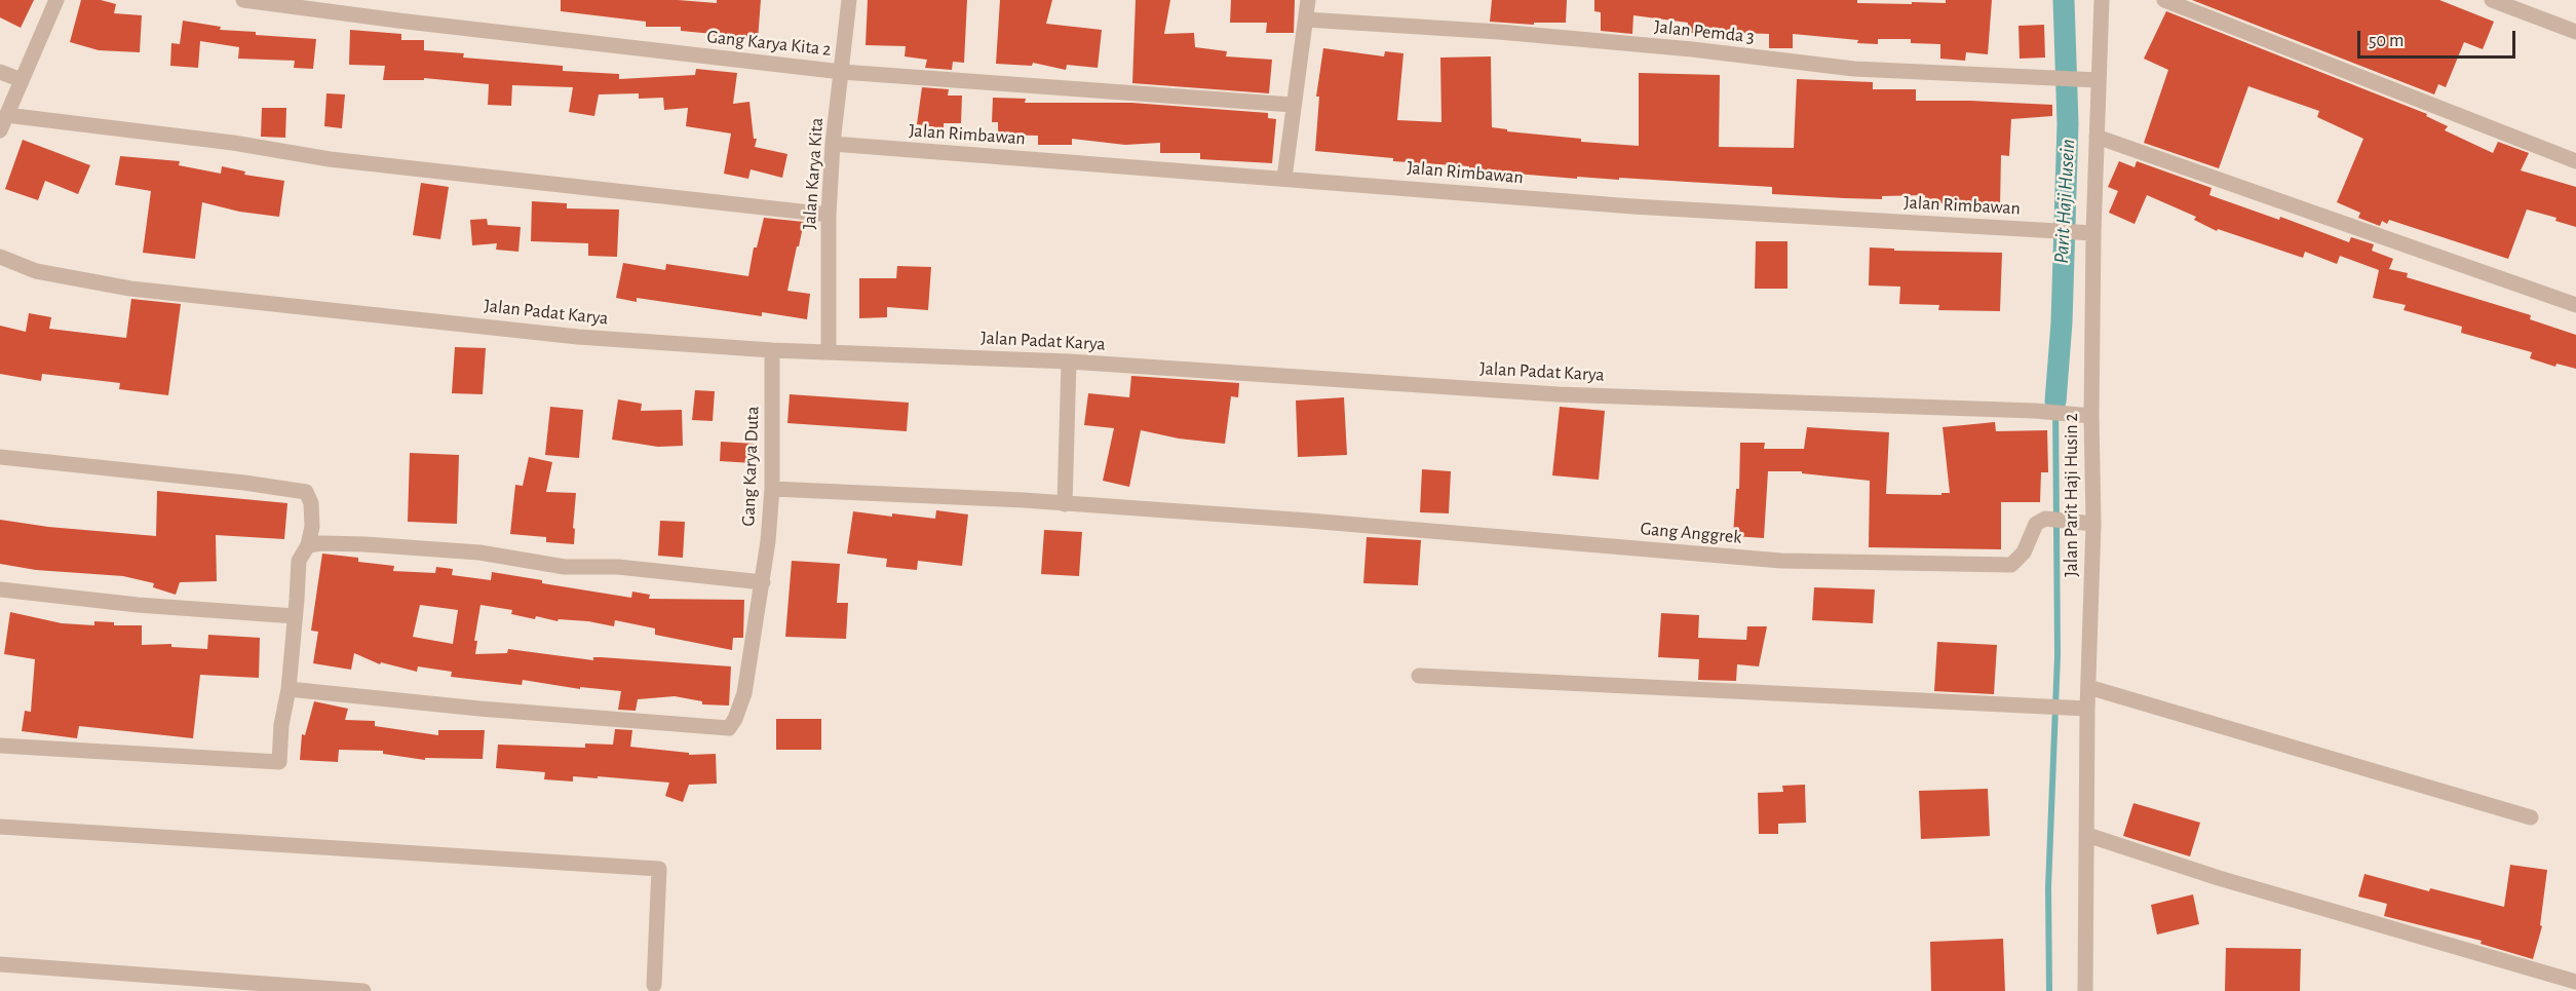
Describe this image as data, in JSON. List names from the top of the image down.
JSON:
{
  "streets": {
    "street": [
      "Jalan Pemda 3",
      "Gang Karya Kita 2",
      "Jalan Rimbawan",
      "Jalan Karya Kita",
      "Jalan Padat Karya",
      "Gang Karya Duta",
      "Jalan Parit Haji Husin 2",
      "Gang Anggrek"
    ]
  },
  "crossings": [
    ["Jalan Pemda 3", "Jalan Parit Haji Husin 2"],
    ["Gang Karya Kita 2", "Jalan Karya Kita"],
    ["Jalan Rimbawan", "Jalan Karya Kita"],
    ["Jalan Rimbawan", "Jalan Parit Haji Husin 2"],
    ["Jalan Karya Kita", "Jalan Padat Karya"],
    ["Jalan Padat Karya", "Gang Karya Duta"],
    ["Jalan Padat Karya", "Jalan Parit Haji Husin 2"],
    ["Jalan Parit Haji Husin 2", "Gang Anggrek"]
  ],
  "water": ["Parit Haji Husein"],
  "scale_bar": "50 m"
}
